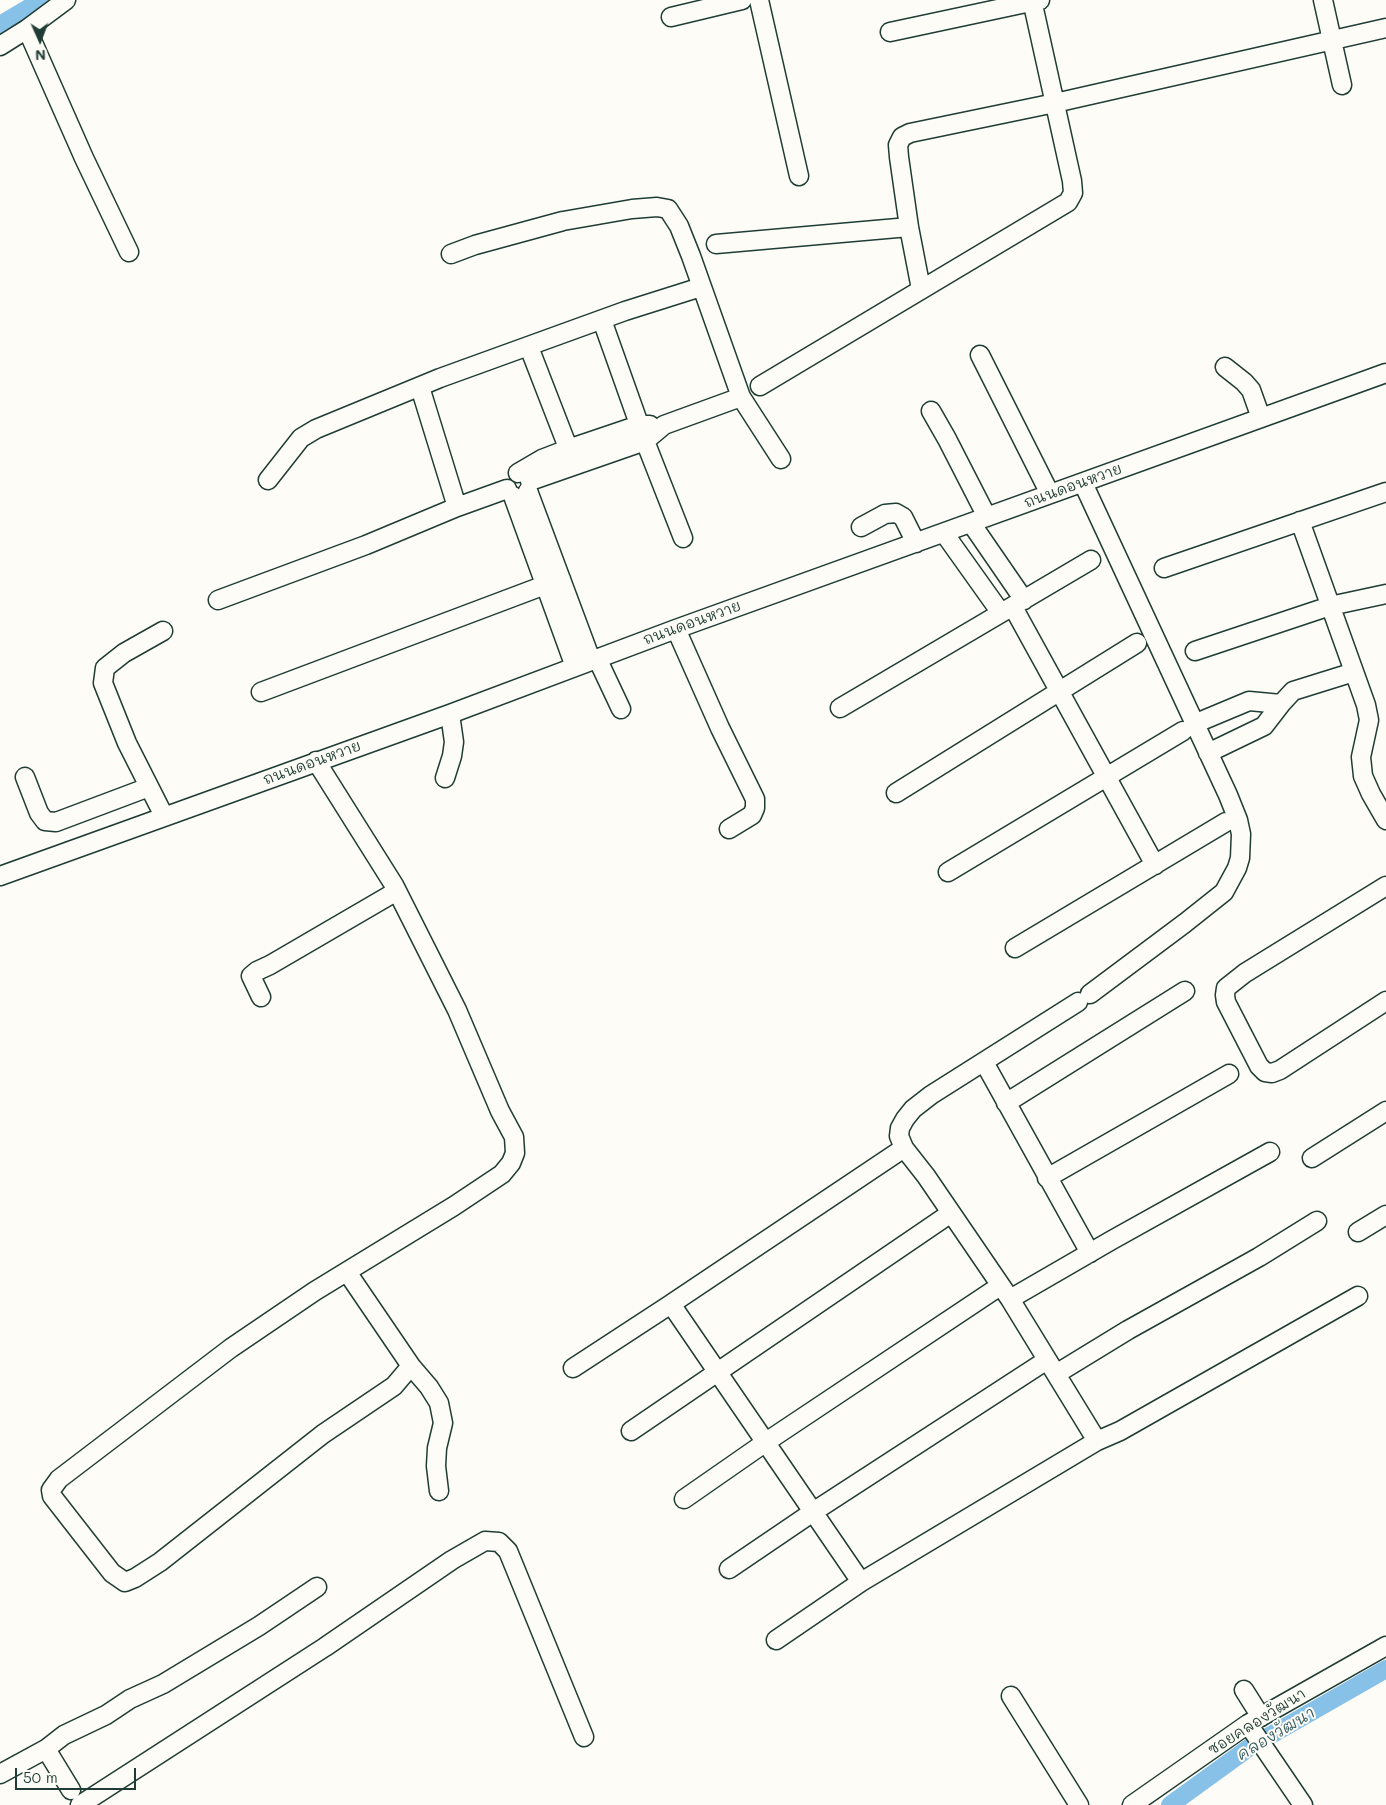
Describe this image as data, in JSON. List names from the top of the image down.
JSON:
{
  "streets": {
    "street": ["ถนนดอนหวาย", "ซอยคลองวัฒนา"]
  },
  "water": ["คลองวัฒนา"],
  "scale_bar": "50 m",
  "north": "bottom"
}
